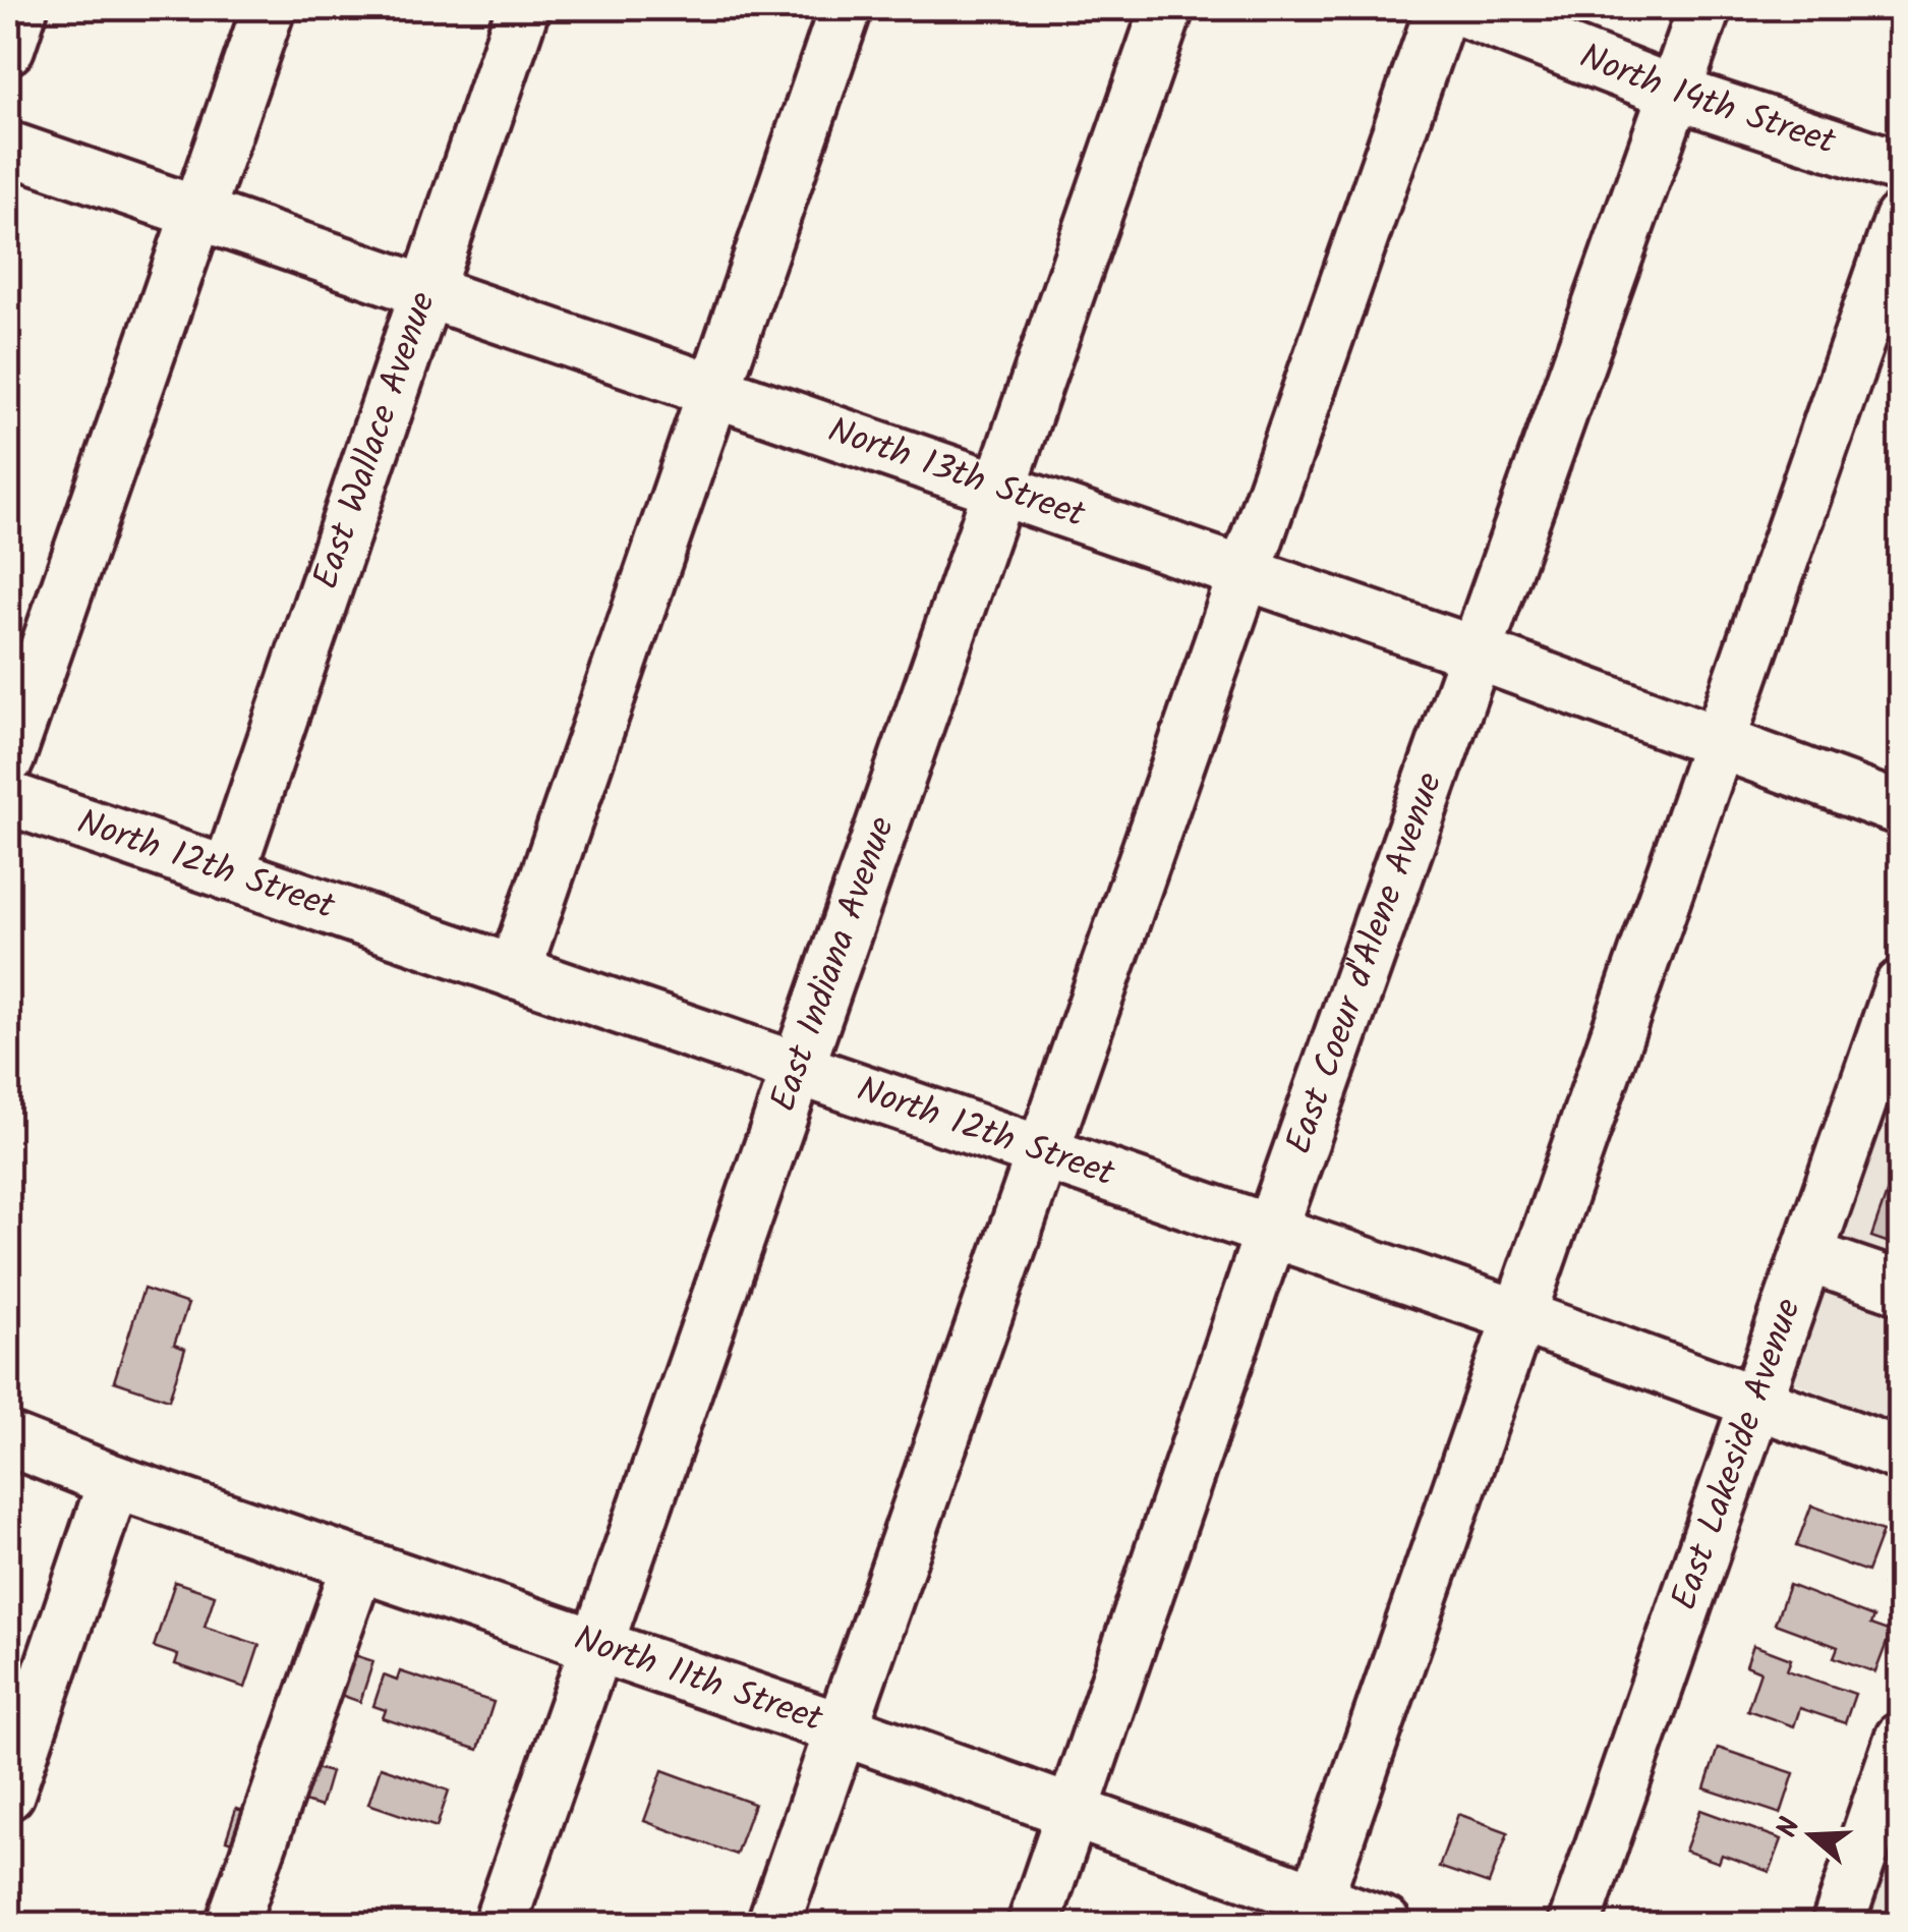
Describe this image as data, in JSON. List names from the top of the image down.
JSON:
{
  "streets": {
    "street": [
      "North 14th Street",
      "East Wallace Avenue",
      "North 13th Street",
      "North 12th Street",
      "East Coeur d'Alene Avenue",
      "East Indiana Avenue",
      "East Lakeside Avenue",
      "North 11th Street"
    ]
  },
  "crossings": [
    ["North 14th Street", "East Coeur d'Alene Avenue"],
    ["East Wallace Avenue", "North 13th Street"],
    ["East Wallace Avenue", "North 12th Street"],
    ["North 13th Street", "East Coeur d'Alene Avenue"],
    ["North 13th Street", "East Indiana Avenue"],
    ["North 12th Street", "East Coeur d'Alene Avenue"],
    ["North 12th Street", "East Indiana Avenue"],
    ["North 12th Street", "East Lakeside Avenue"],
    ["East Coeur d'Alene Avenue", "North 11th Street"],
    ["East Indiana Avenue", "North 11th Street"]
  ],
  "north": "left"
}
